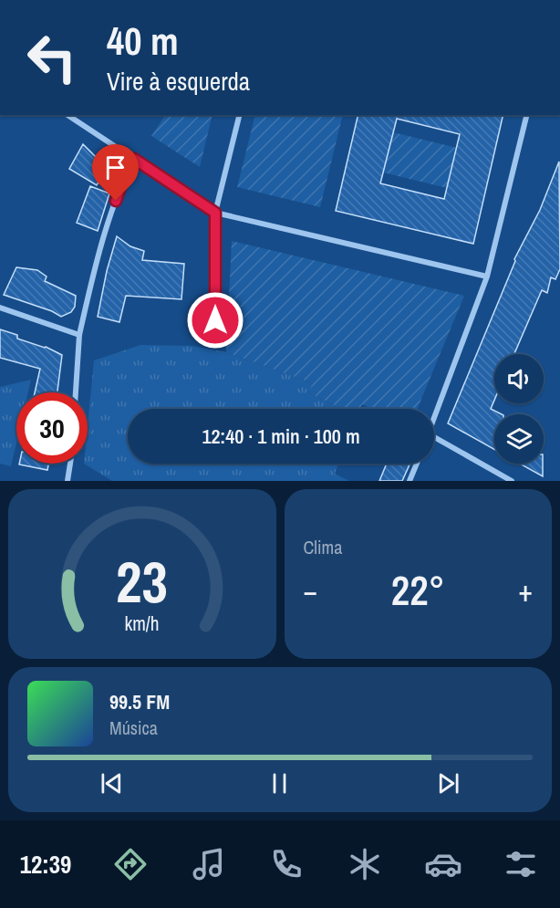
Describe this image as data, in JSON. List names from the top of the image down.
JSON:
{
  "page": {
    "turn": ["40 m", "Vire à esquerda"],
    "limit": "30",
    "trip": "12:40 · 1 min · 100 m",
    "tile": "Clima",
    "heat": ["−", "22°", "+"],
    "song": ["99.5 FM", "Música"],
    "tabs": "12:39",
    "gauge": ["23", "km/h"]
  }
}
